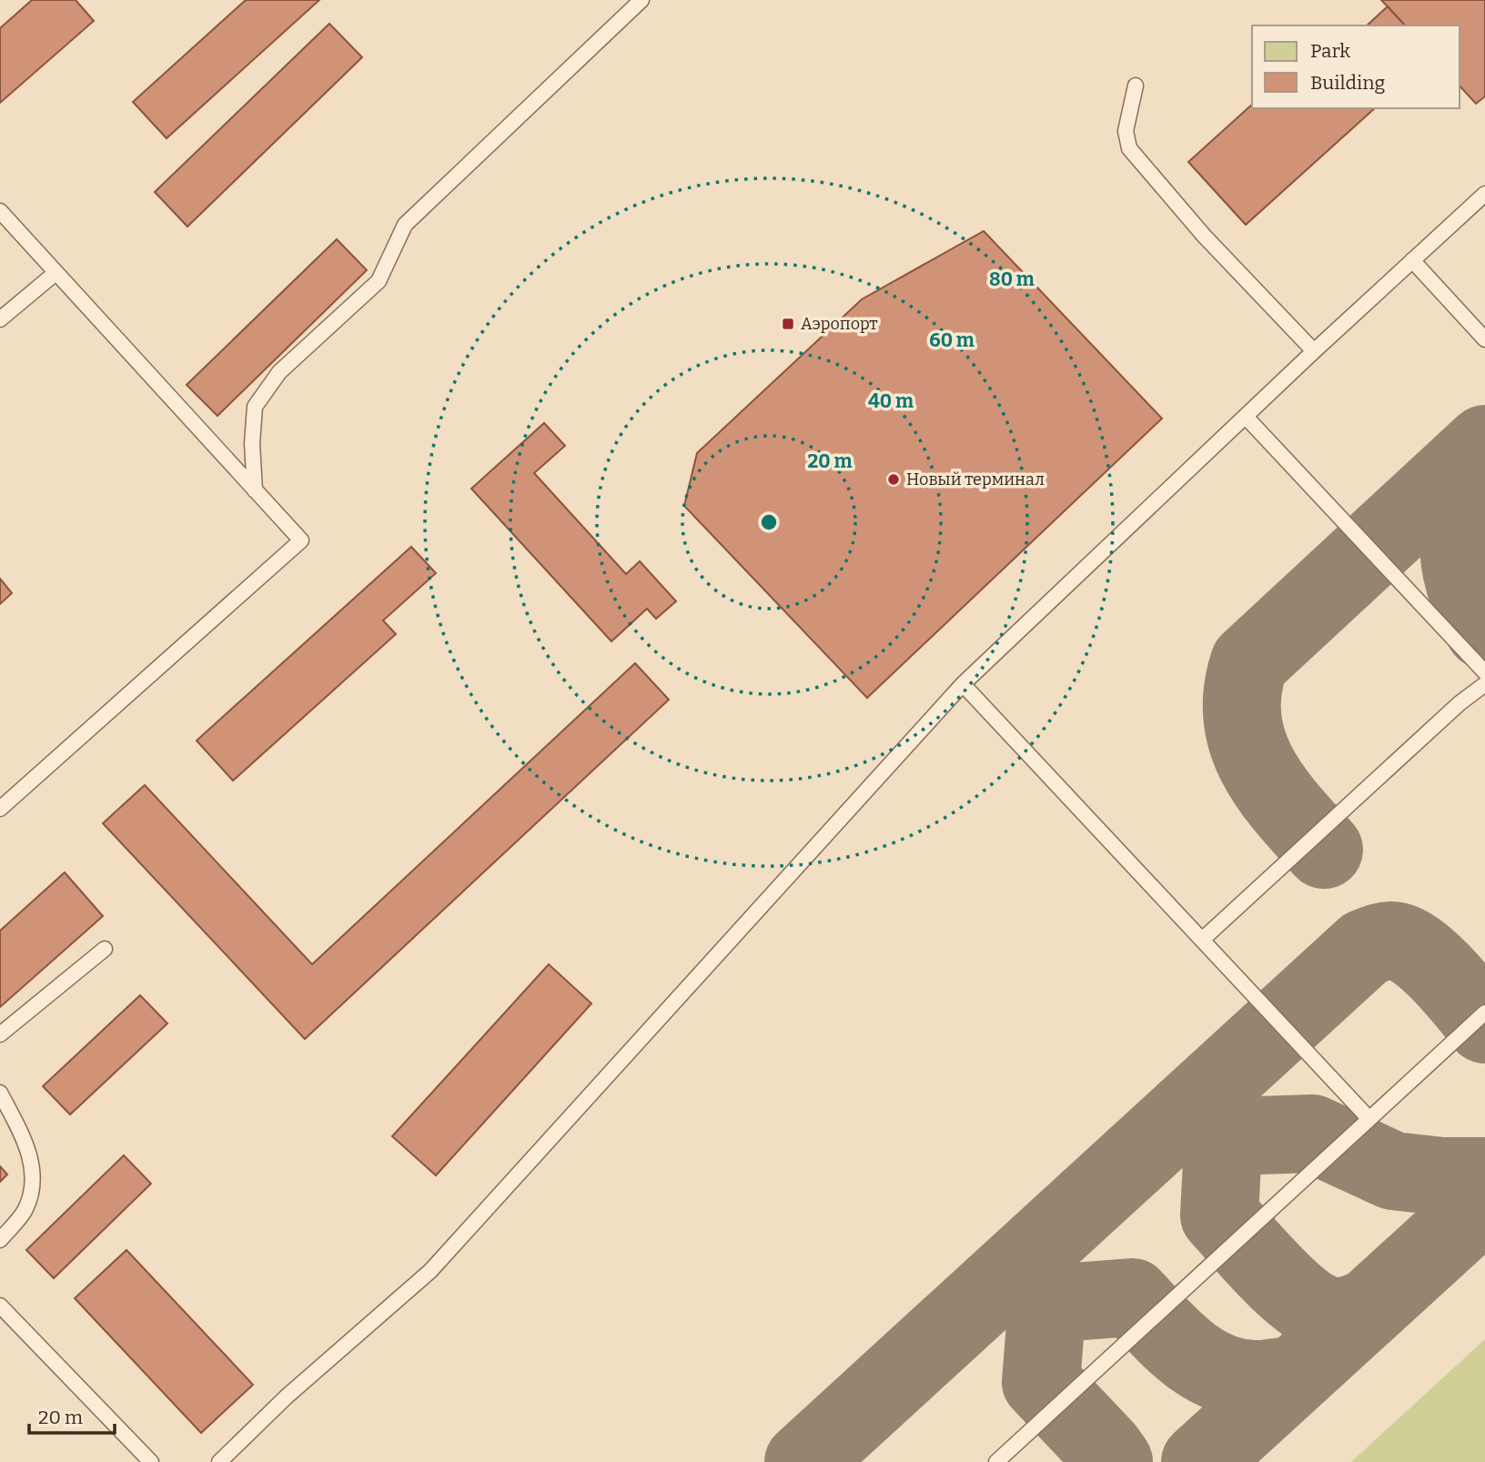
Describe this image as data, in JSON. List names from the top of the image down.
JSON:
{
  "places": {
    "transit": ["Аэропорт"],
    "other": ["Новый терминал"]
  },
  "legend": ["Park", "Building"],
  "scale_bar": "20 m",
  "rings": [
    "80 m",
    "60 m",
    "40 m",
    "20 m"
  ]
}
